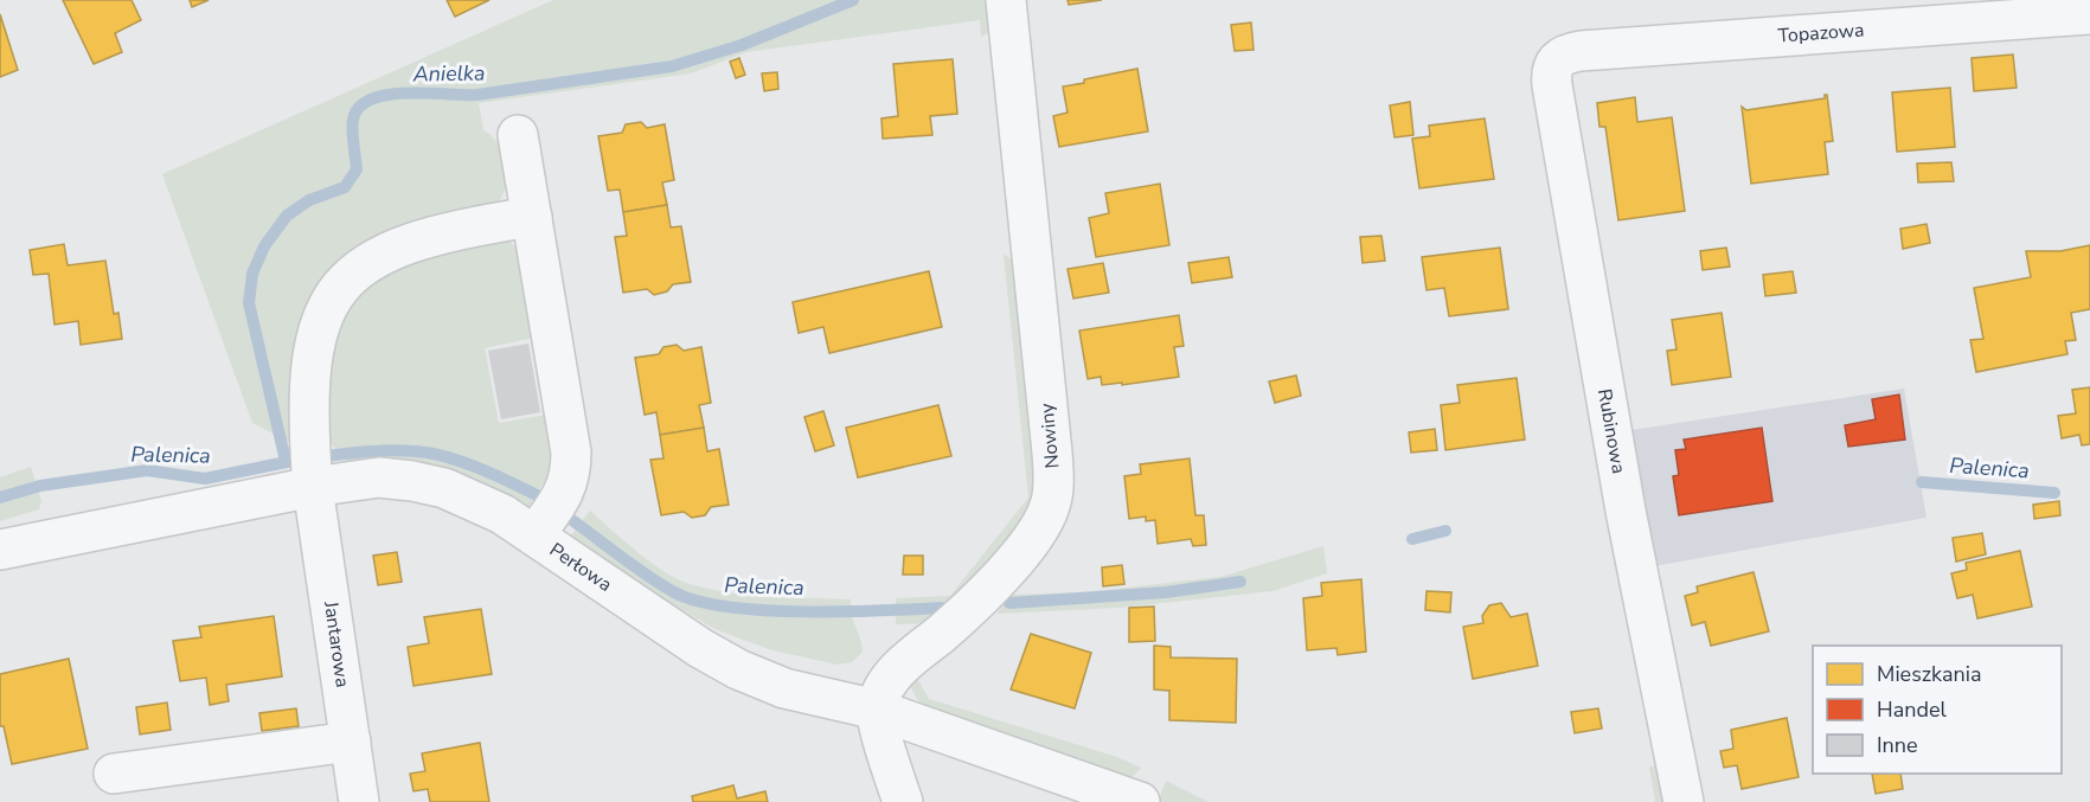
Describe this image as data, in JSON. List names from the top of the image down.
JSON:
{
  "streets": {
    "street": [
      "Topazowa",
      "Rubinowa",
      "Nowiny",
      "Perłowa",
      "Jantarowa"
    ]
  },
  "crossings": [
    ["Topazowa", "Rubinowa"],
    ["Nowiny", "Perłowa"],
    ["Perłowa", "Jantarowa"]
  ],
  "water": ["Anielka", "Palenica"],
  "legend": ["Mieszkania", "Handel", "Inne"]
}
